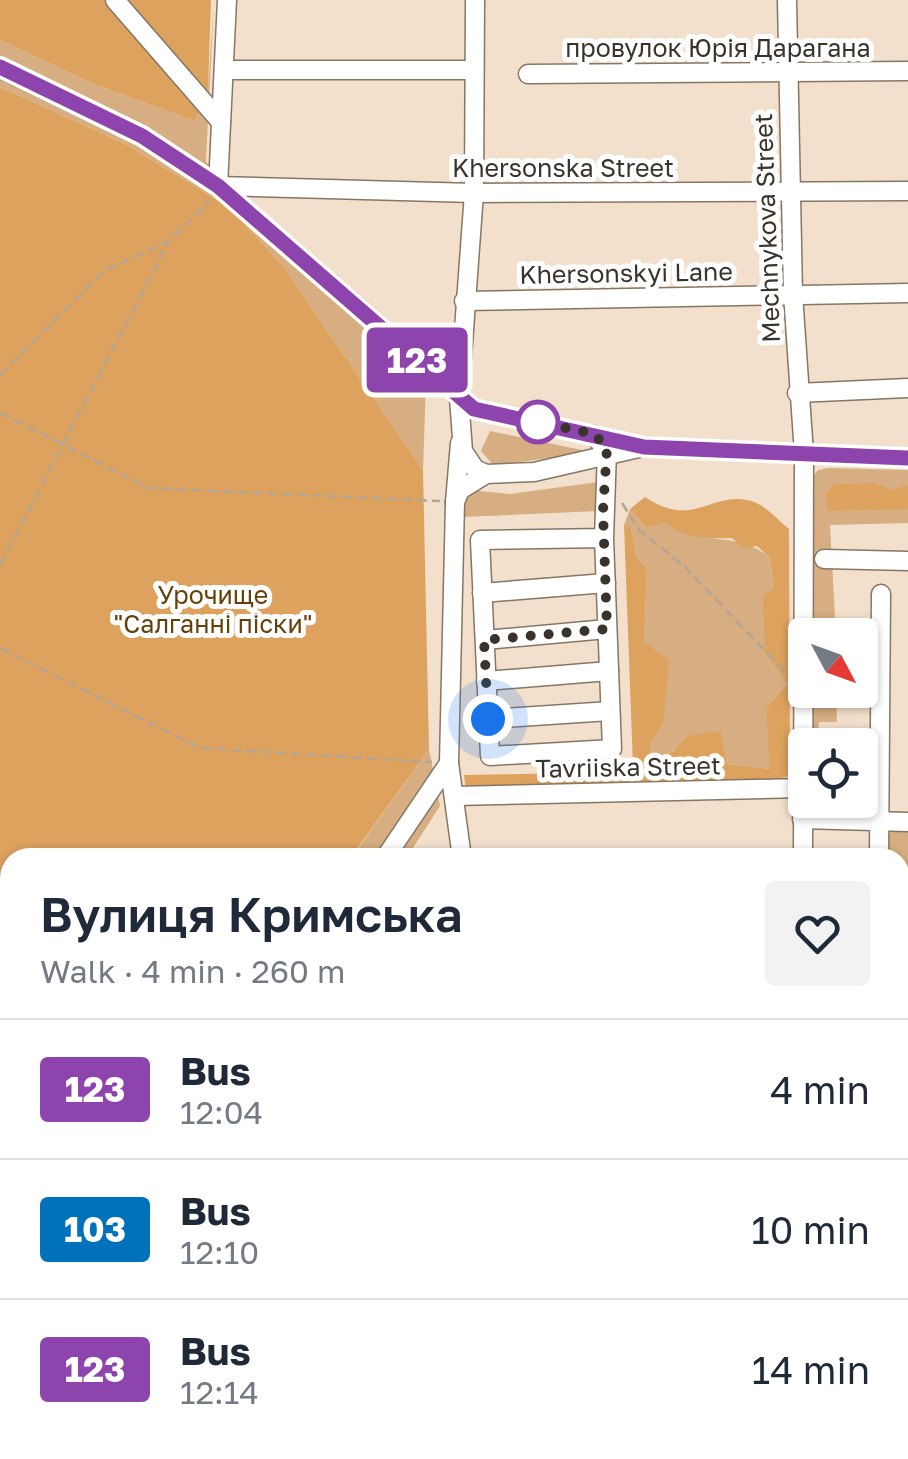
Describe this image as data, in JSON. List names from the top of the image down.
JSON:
{
  "streets": {
    "street": [
      "провулок Юрія Дарагана",
      "Khersonska Street",
      "Mechnykova Street",
      "Khersonskyi Lane",
      "Tavriiska Street"
    ]
  },
  "crossings": [
    ["провулок Юрія Дарагана", "Mechnykova Street"],
    ["Khersonska Street", "Mechnykova Street"],
    ["Mechnykova Street", "Khersonskyi Lane"]
  ],
  "parks": ["Урочище \"Салганні піски\""],
  "lines": ["bus line 123"],
  "north": "bottom right",
  "page": {
    "on_map": "123",
    "heading": ["Вулиця Кримська", "Walk · 4 min · 260 m"],
    "list": [
      {
        "mark": "123",
        "name": "Bus",
        "note": "12:04",
        "value": "4 min"
      },
      {
        "mark": "103",
        "name": "Bus",
        "note": "12:10",
        "value": "10 min"
      },
      {
        "mark": "123",
        "name": "Bus",
        "note": "12:14",
        "value": "14 min"
      }
    ]
  }
}
